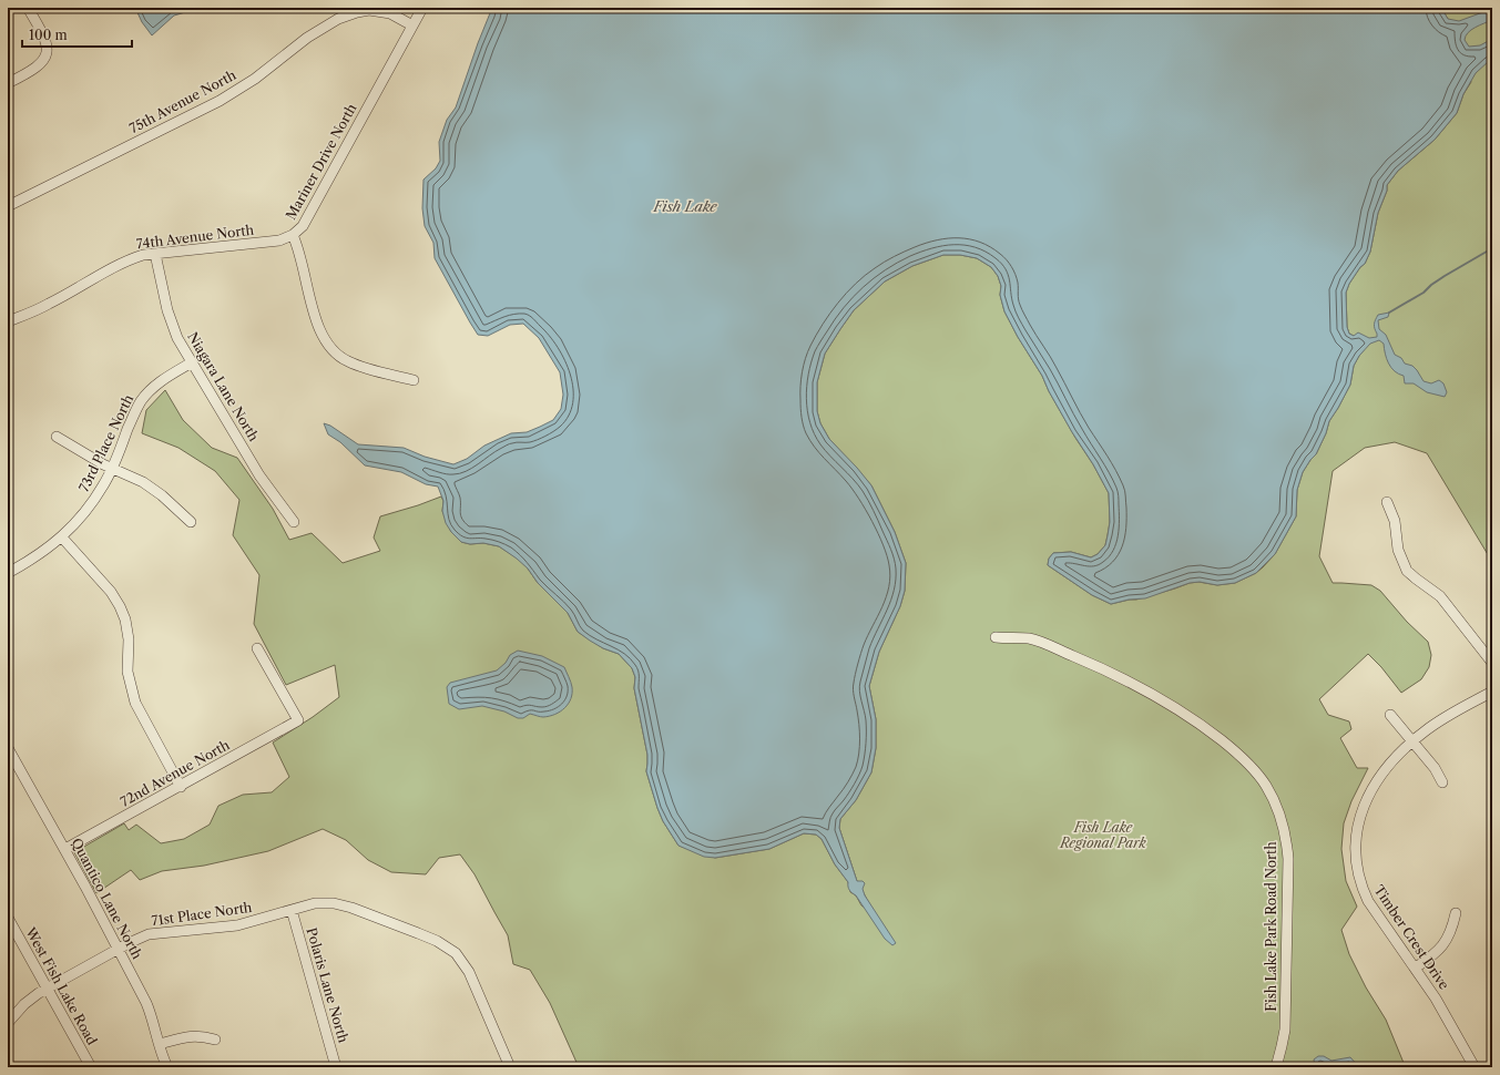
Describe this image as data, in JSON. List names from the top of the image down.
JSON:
{
  "streets": {
    "street": [
      "75th Avenue North",
      "Mariner Drive North",
      "74th Avenue North",
      "Niagara Lane North",
      "73rd Place North",
      "72nd Avenue North",
      "Quantico Lane North",
      "71st Place North",
      "Fish Lake Park Road North",
      "Timber Crest Drive",
      "Polaris Lane North",
      "West Fish Lake Road"
    ]
  },
  "crossings": [
    ["75th Avenue North", "Mariner Drive North"],
    ["Mariner Drive North", "74th Avenue North"],
    ["74th Avenue North", "Niagara Lane North"],
    ["Niagara Lane North", "73rd Place North"],
    ["72nd Avenue North", "Quantico Lane North"],
    ["Quantico Lane North", "71st Place North"],
    ["71st Place North", "Polaris Lane North"],
    ["71st Place North", "West Fish Lake Road"]
  ],
  "water": ["Fish Lake"],
  "parks": ["Fish Lake Regional Park"],
  "scale_bar": "100 m"
}
